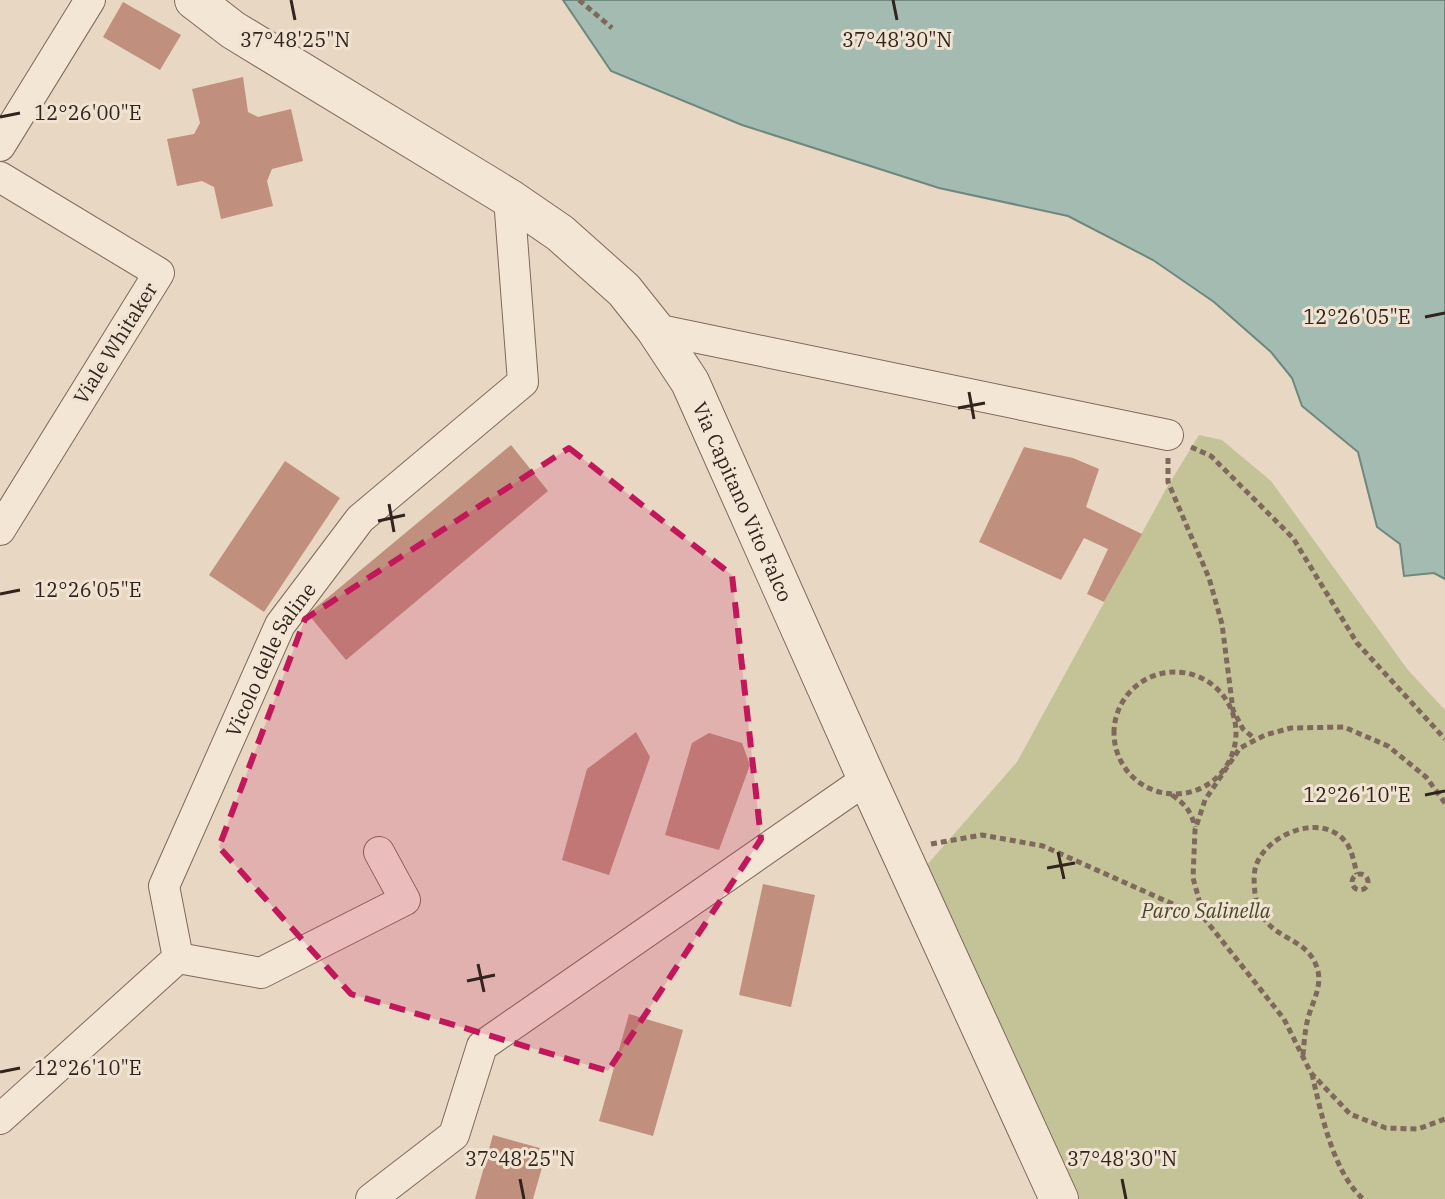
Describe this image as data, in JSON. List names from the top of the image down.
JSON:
{
  "streets": {
    "street": ["Viale Whitaker", "Via Capitano Vito Falco", "Vicolo delle Saline"]
  },
  "crossings": [
    ["Via Capitano Vito Falco", "Vicolo delle Saline"]
  ],
  "parks": ["Parco Salinella"],
  "coordinates": [
    "37°48'25\"N",
    "37°48'30\"N",
    "12°26'00\"E",
    "12°26'05\"E",
    "12°26'10\"E"
  ]
}
